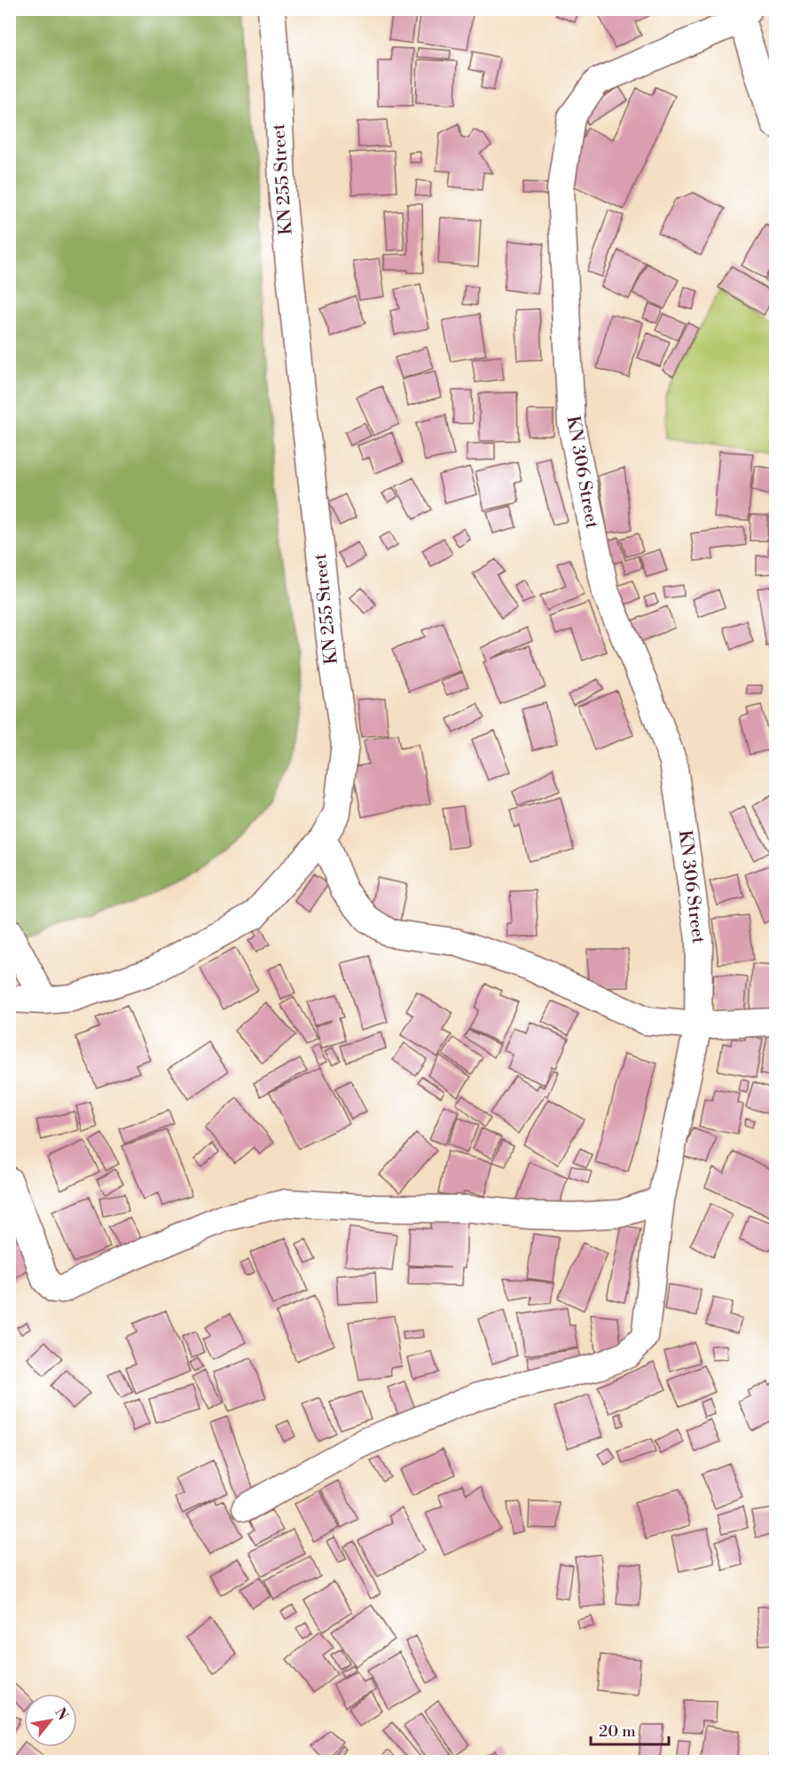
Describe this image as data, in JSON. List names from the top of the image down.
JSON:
{
  "streets": {
    "street": ["KN 255 Street", "KN 306 Street"]
  },
  "scale_bar": "20 m",
  "north": "top right"
}
